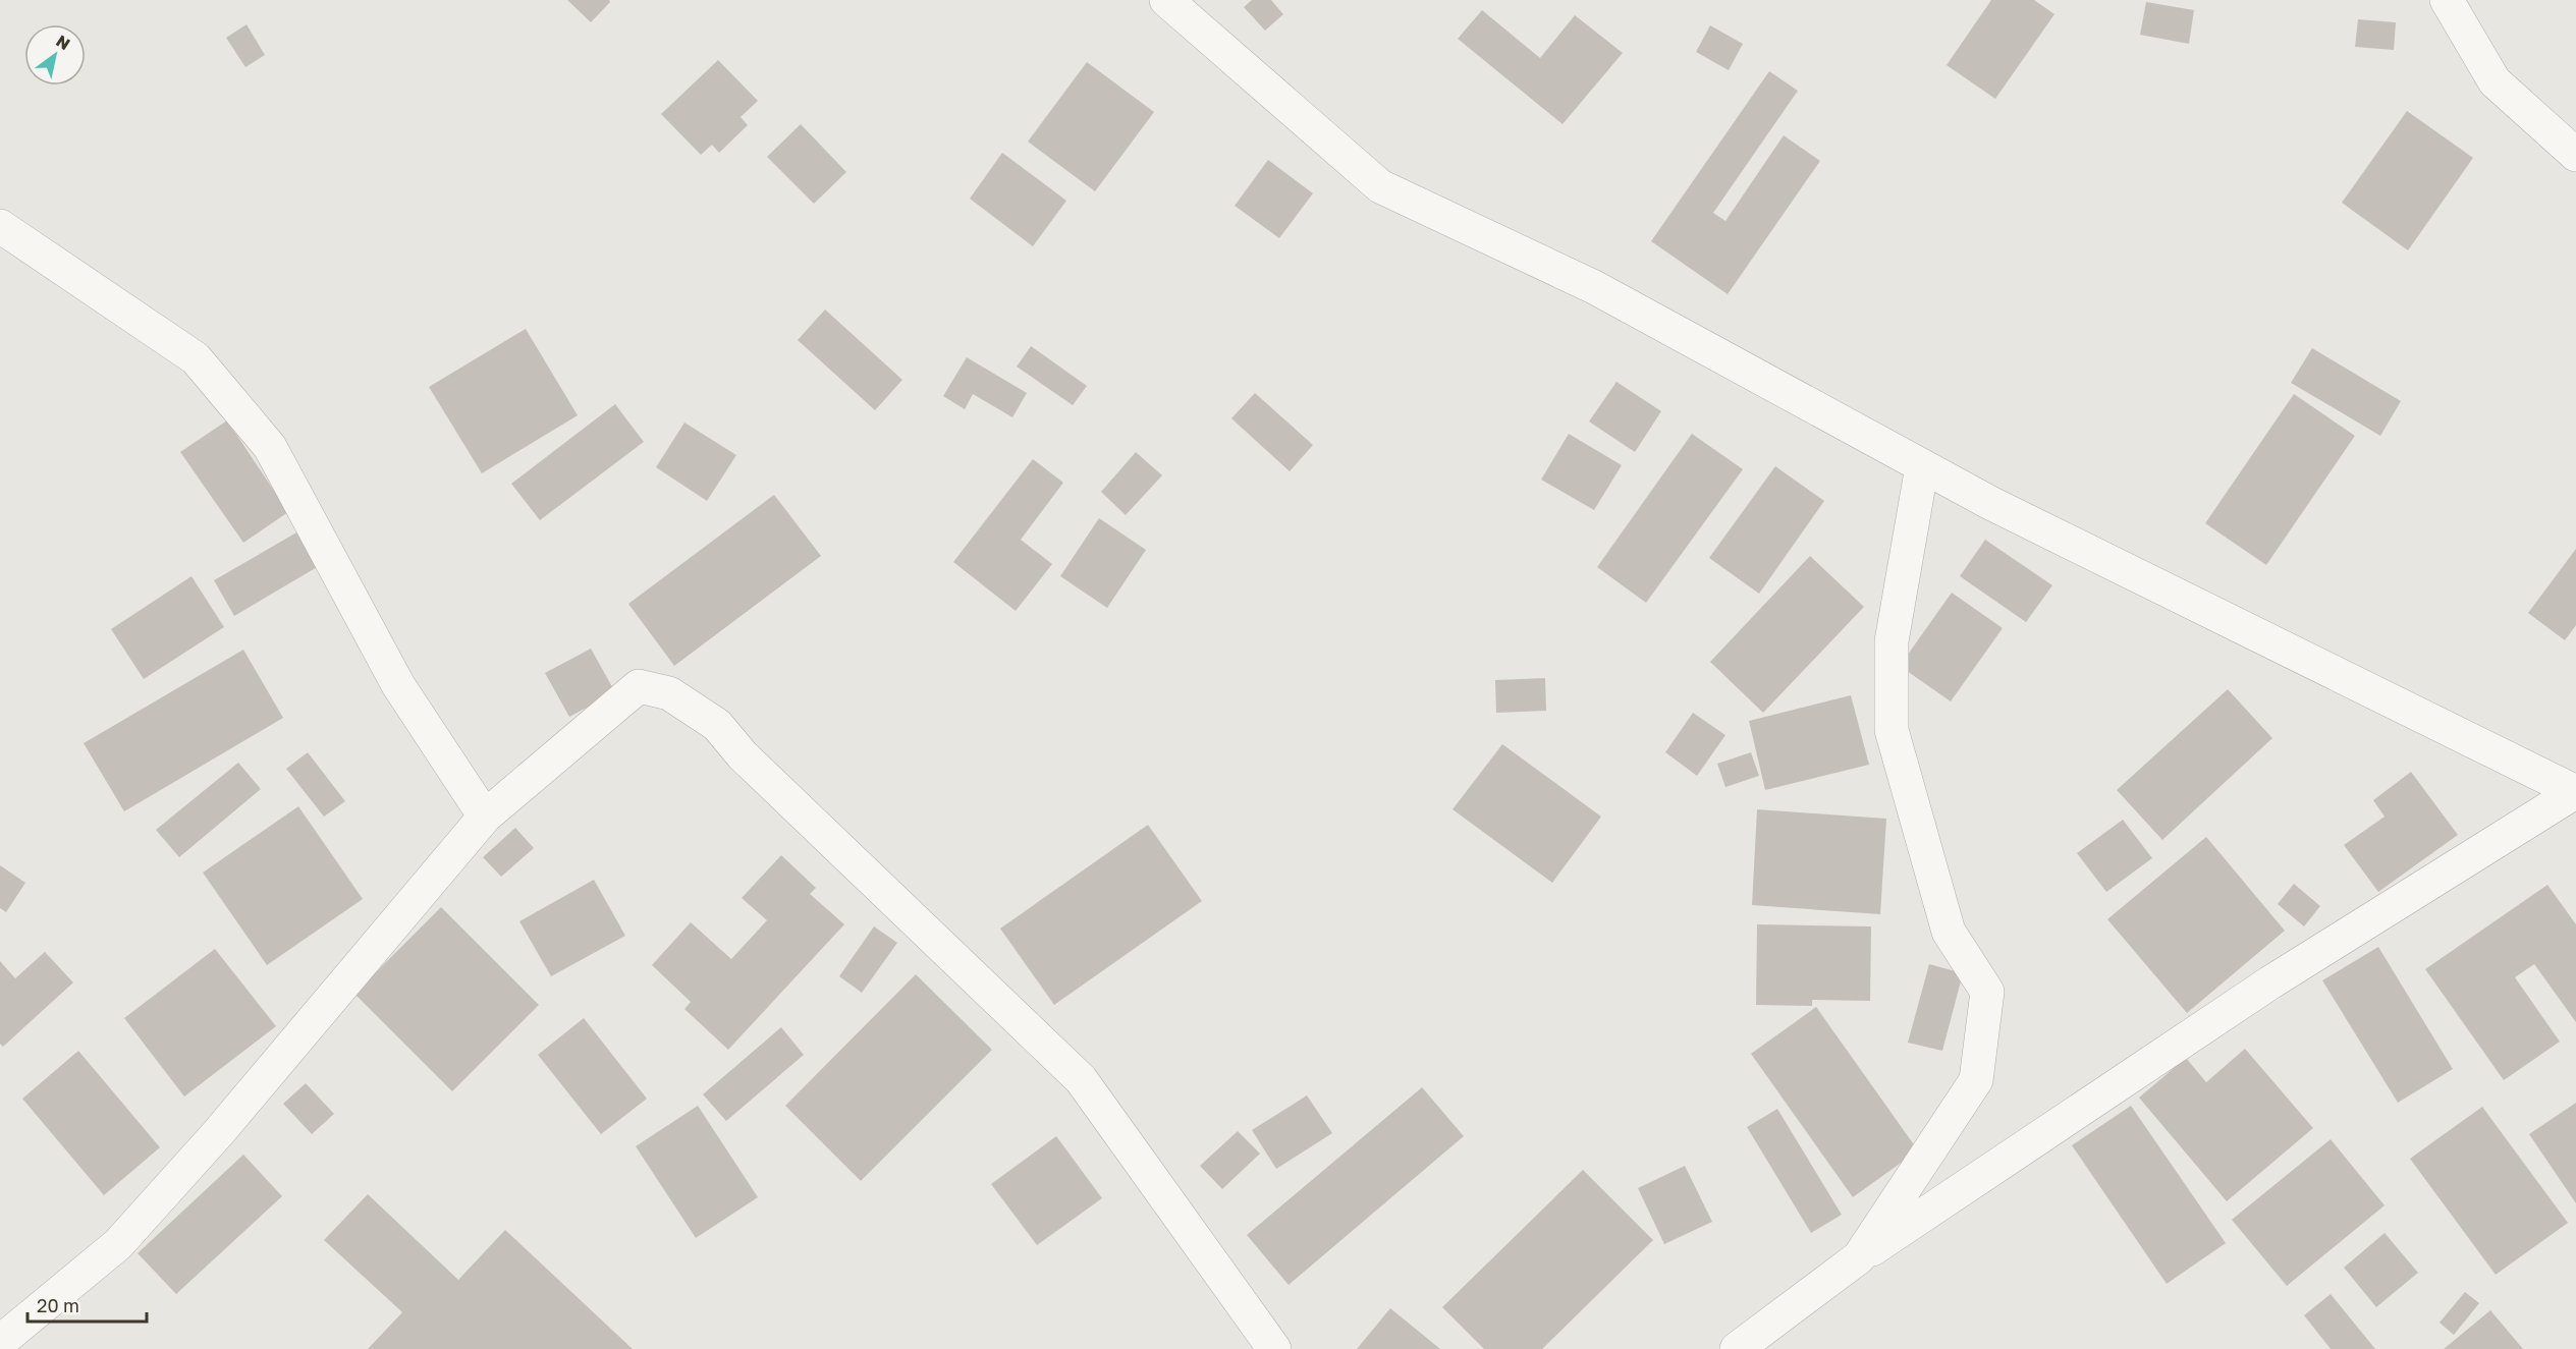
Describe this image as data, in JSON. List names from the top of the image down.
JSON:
{
  "scale_bar": "20 m",
  "north": "top right"
}
